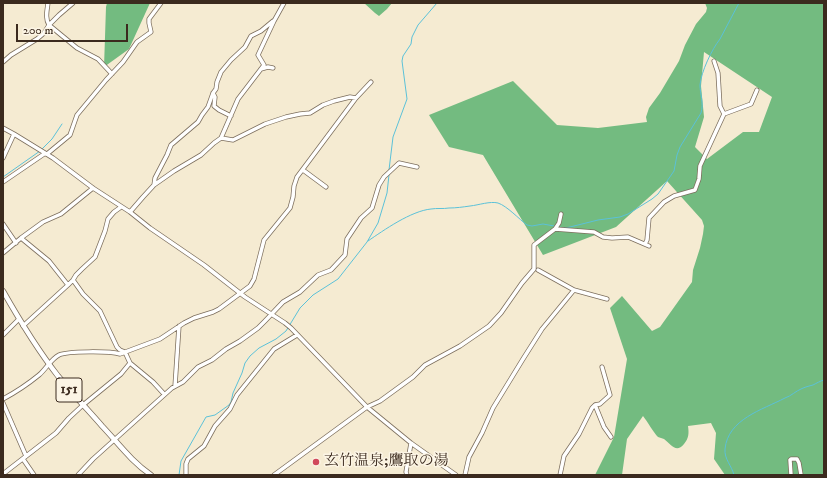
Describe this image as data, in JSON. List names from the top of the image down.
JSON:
{
  "streets": {
    "main road": ["151"]
  },
  "places": ["玄竹温泉;鷹取の湯"],
  "scale_bar": "200 m"
}
